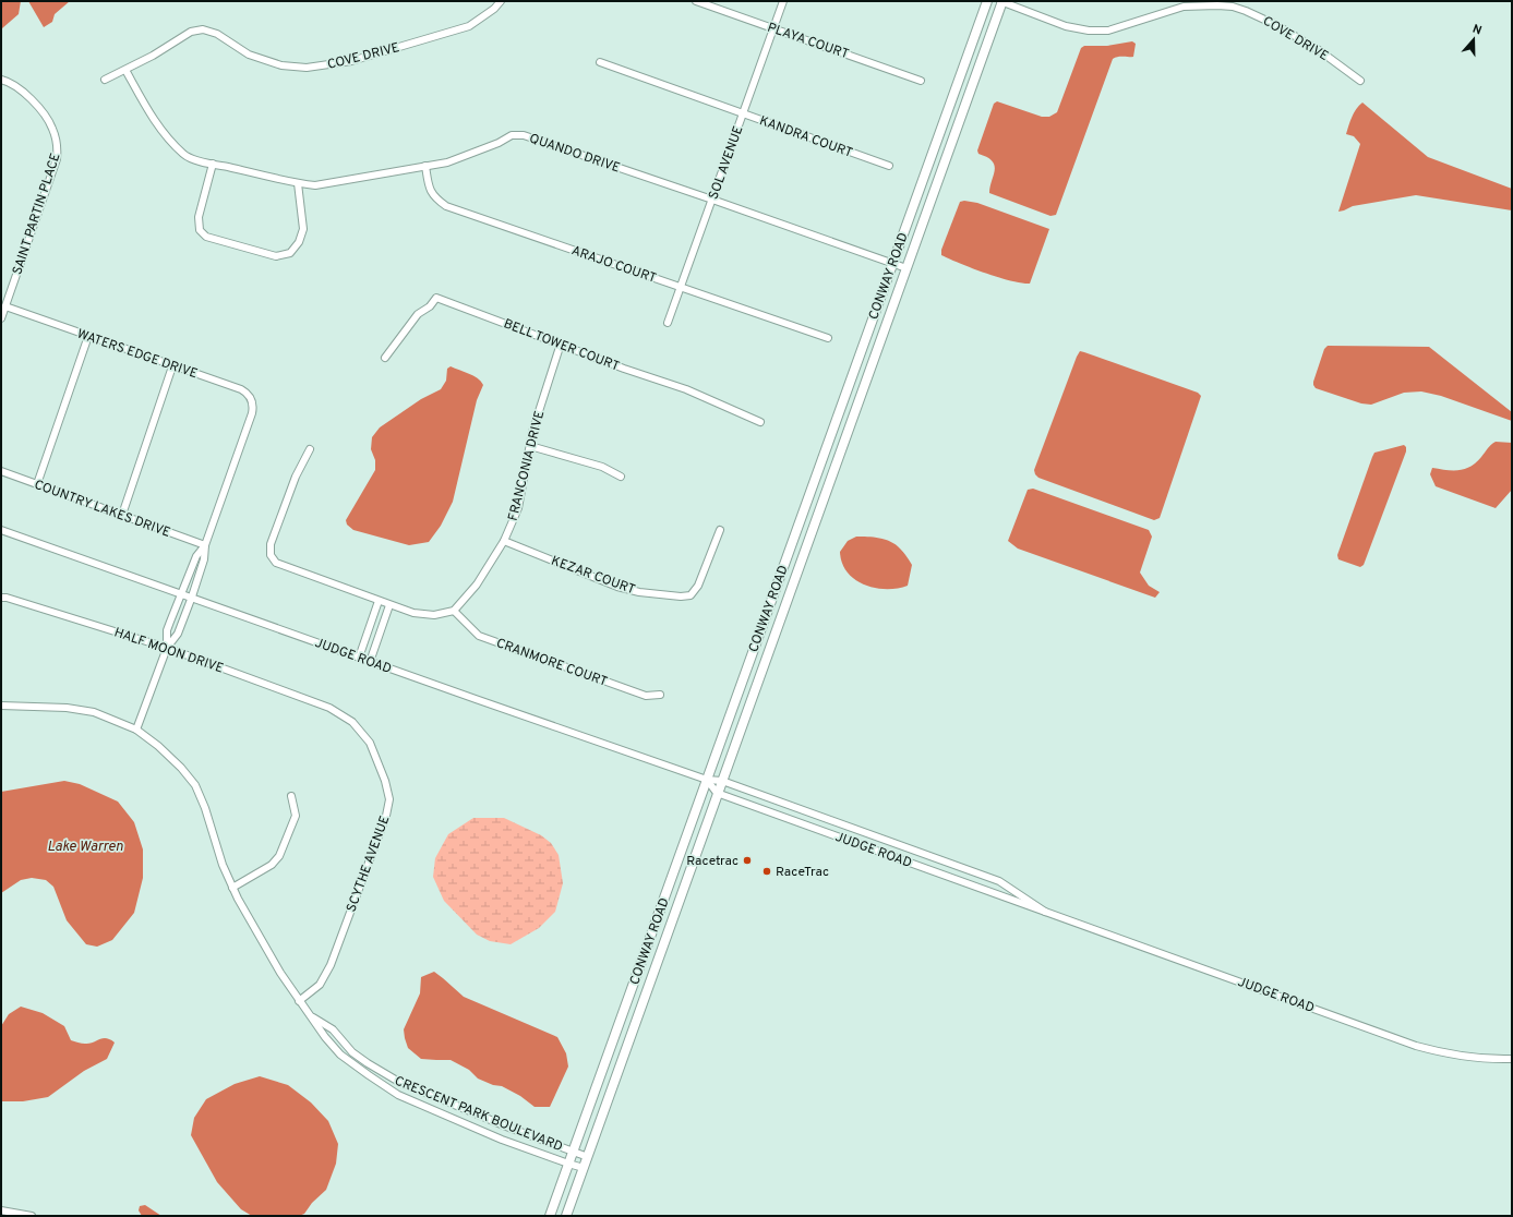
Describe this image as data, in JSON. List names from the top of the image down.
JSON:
{
  "streets": {
    "main road": ["CONWAY ROAD"],
    "street": [
      "COVE DRIVE",
      "PLAYA COURT",
      "KANDRA COURT",
      "QUANDO DRIVE",
      "SOL AVENUE",
      "SAINT PARTIN PLACE",
      "ARAJO COURT",
      "BELL TOWER COURT",
      "WATERS EDGE DRIVE",
      "FRANCONIA DRIVE",
      "COUNTRY LAKES DRIVE",
      "KEZAR COURT",
      "HALF MOON DRIVE",
      "JUDGE ROAD",
      "CRANMORE COURT",
      "SCYTHE AVENUE",
      "CRESCENT PARK BOULEVARD"
    ]
  },
  "crossings": [
    ["COVE DRIVE", "QUANDO DRIVE"],
    ["COVE DRIVE", "CONWAY ROAD"],
    ["PLAYA COURT", "SOL AVENUE"],
    ["KANDRA COURT", "SOL AVENUE"],
    ["QUANDO DRIVE", "SOL AVENUE"],
    ["QUANDO DRIVE", "ARAJO COURT"],
    ["QUANDO DRIVE", "CONWAY ROAD"],
    ["SOL AVENUE", "ARAJO COURT"],
    ["SAINT PARTIN PLACE", "WATERS EDGE DRIVE"],
    ["CONWAY ROAD", "JUDGE ROAD"],
    ["CONWAY ROAD", "CRESCENT PARK BOULEVARD"],
    ["BELL TOWER COURT", "FRANCONIA DRIVE"],
    ["WATERS EDGE DRIVE", "COUNTRY LAKES DRIVE"],
    ["FRANCONIA DRIVE", "KEZAR COURT"],
    ["FRANCONIA DRIVE", "CRANMORE COURT"],
    ["HALF MOON DRIVE", "SCYTHE AVENUE"],
    ["SCYTHE AVENUE", "CRESCENT PARK BOULEVARD"]
  ],
  "water": ["Lake Warren"],
  "places": ["Racetrac", "RaceTrac"],
  "north": "top"
}
